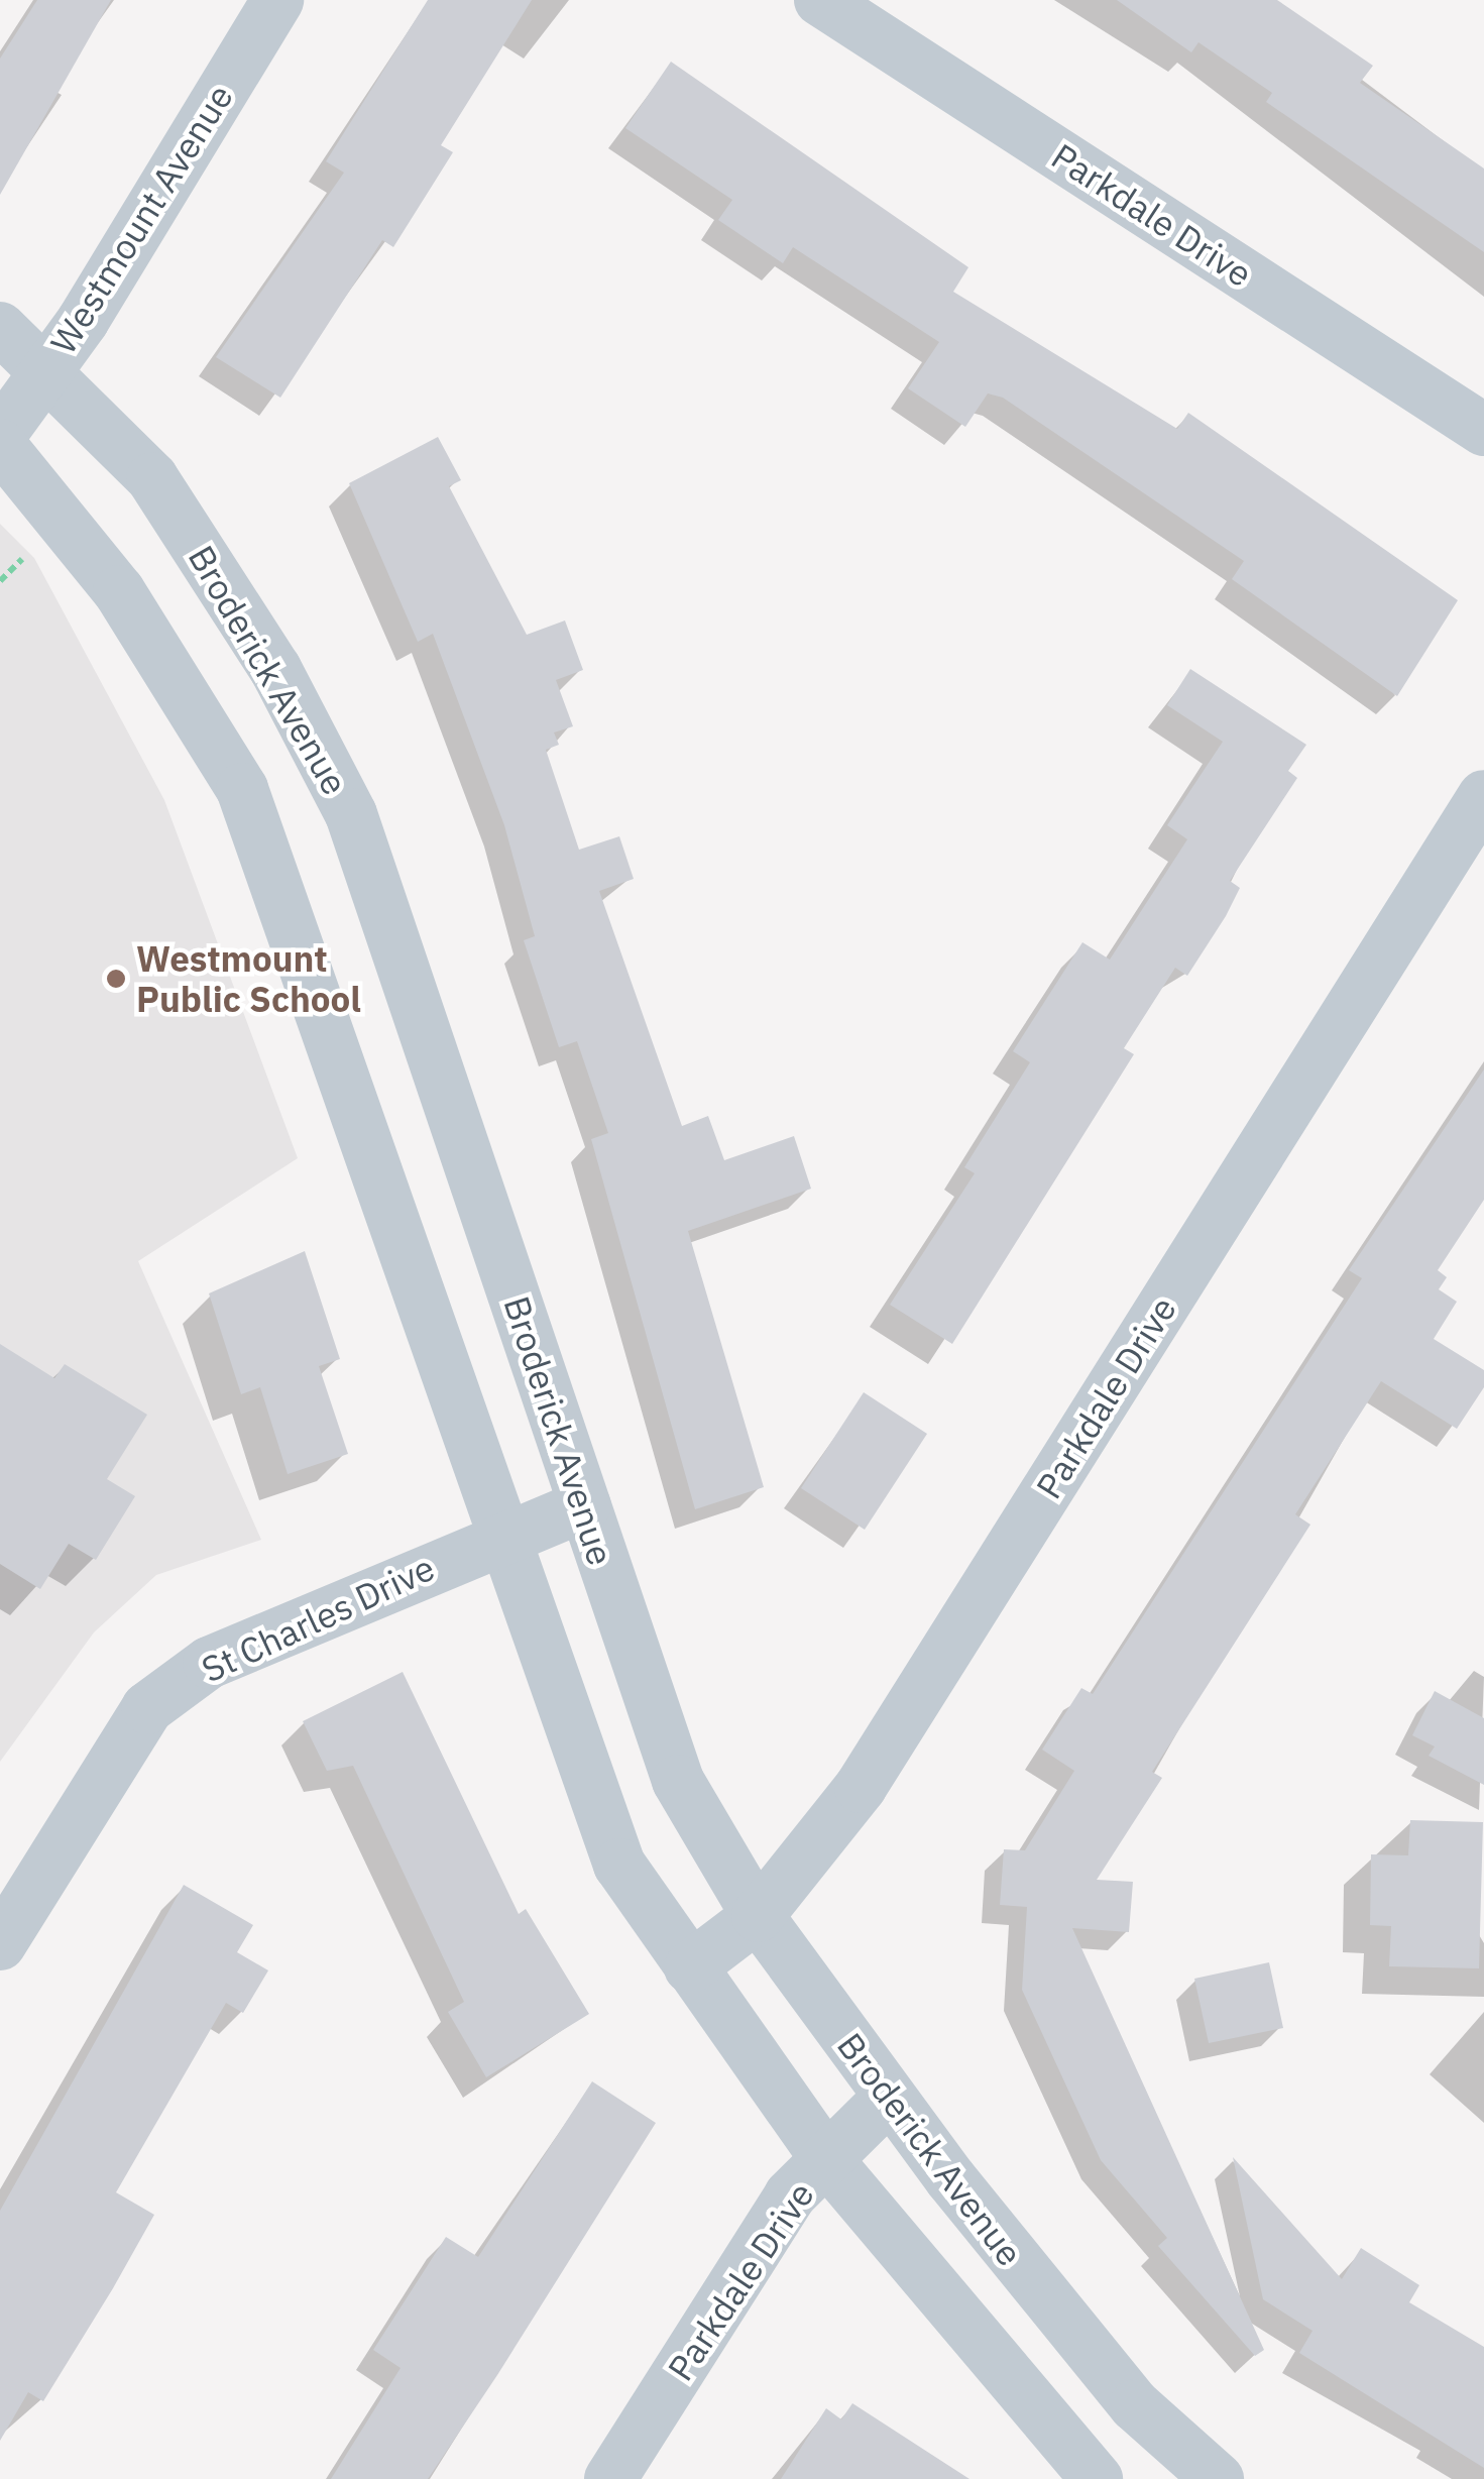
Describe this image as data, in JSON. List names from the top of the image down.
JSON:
{
  "streets": {
    "street": [
      "Parkdale Drive",
      "Westmount Avenue",
      "Broderick Avenue",
      "St Charles Drive"
    ]
  },
  "crossings": [
    ["Parkdale Drive", "Broderick Avenue"],
    ["Westmount Avenue", "Broderick Avenue"],
    ["Broderick Avenue", "St Charles Drive"]
  ],
  "places": ["Westmount Public School"]
}
